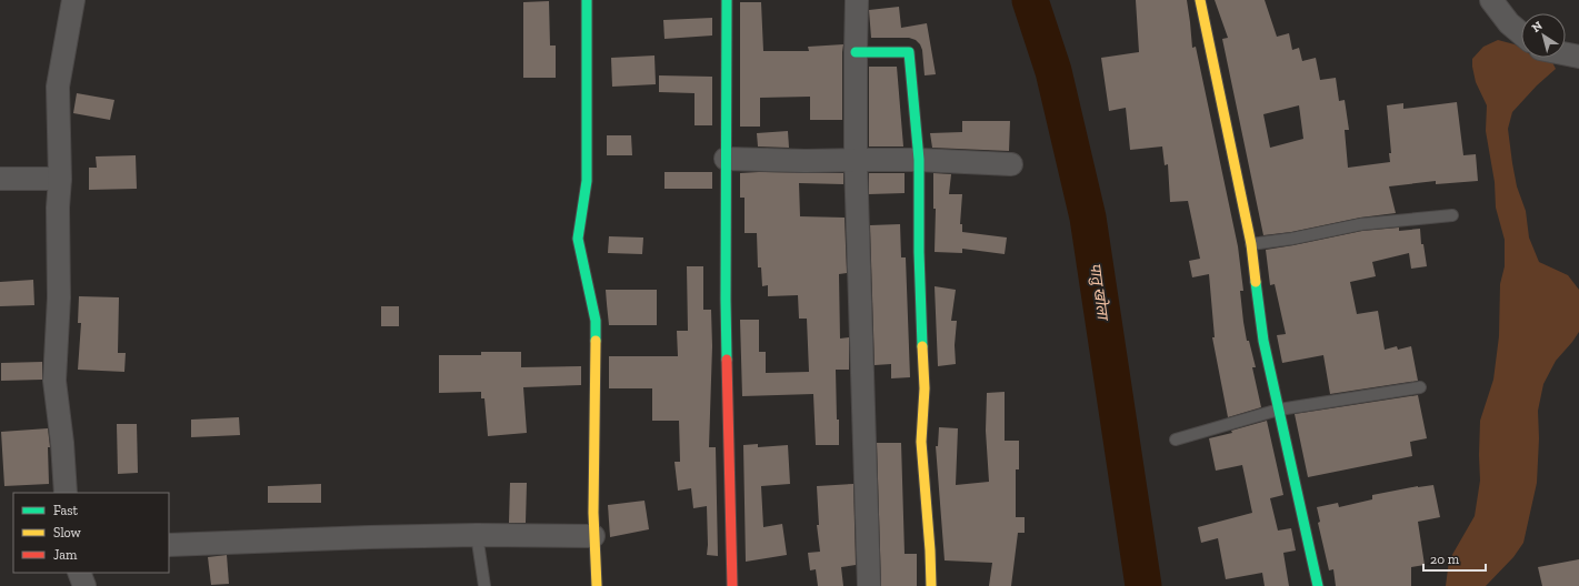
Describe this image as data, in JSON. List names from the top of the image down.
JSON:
{
  "water": ["पातु खोला"],
  "legend": ["Fast", "Slow", "Jam"],
  "scale_bar": "20 m",
  "north": "top left"
}
